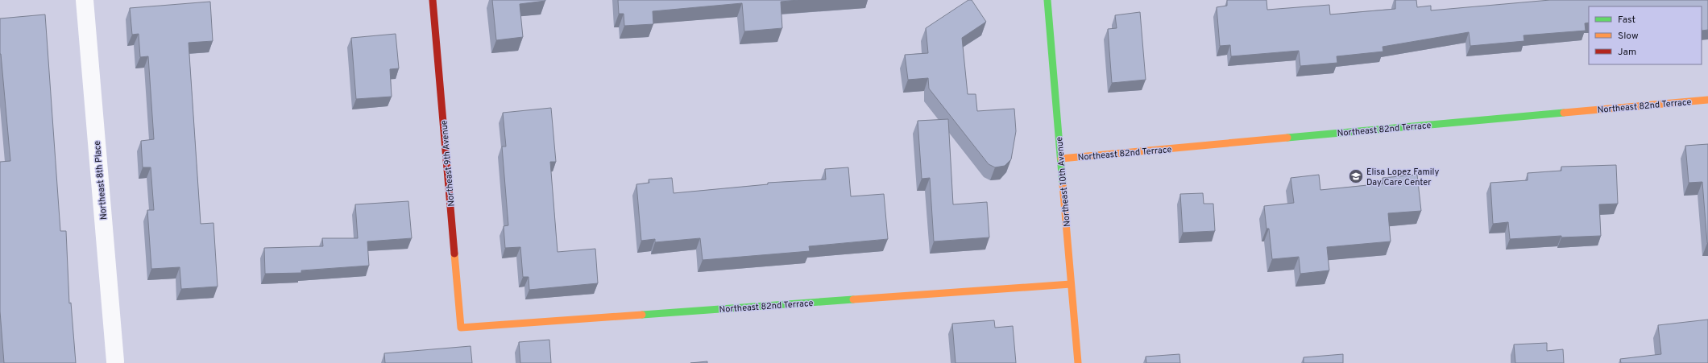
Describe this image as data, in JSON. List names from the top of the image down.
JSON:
{
  "streets": {
    "street": [
      "Northeast 82nd Terrace",
      "Northeast 9th Avenue",
      "Northeast 8th Place",
      "Northeast 10th Avenue"
    ]
  },
  "crossings": [
    ["Northeast 82nd Terrace", "Northeast 9th Avenue"],
    ["Northeast 82nd Terrace", "Northeast 10th Avenue"]
  ],
  "places": {
    "school or university": ["Elisa Lopez Family Day Care Center"]
  },
  "legend": ["Fast", "Slow", "Jam"]
}
